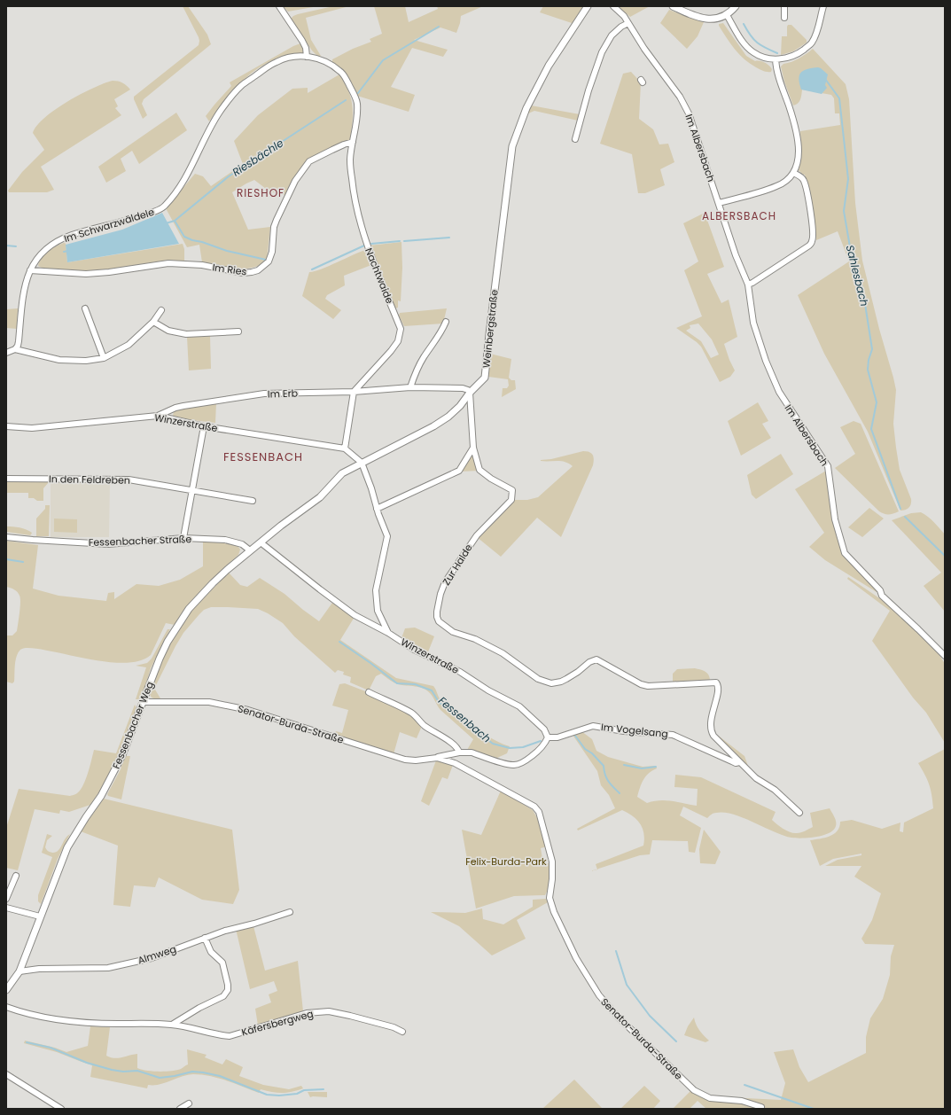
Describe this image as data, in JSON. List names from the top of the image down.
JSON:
{
  "streets": {
    "street": [
      "Im Albersbach",
      "Im Schwarzwäldele",
      "Im Ries",
      "Nachtwaide",
      "Weinbergstraße",
      "Im Erb",
      "Winzerstraße",
      "In den Feldreben",
      "Fessenbacher Straße",
      "Zur Halde",
      "Senator-Burda-Straße",
      "Fessenbacher Weg",
      "Im Vogelsang",
      "Almweg",
      "Käfersbergweg"
    ]
  },
  "crossings": [
    ["Im Schwarzwäldele", "Im Ries"],
    ["Im Schwarzwäldele", "Nachtwaide"],
    ["Im Ries", "Nachtwaide"],
    ["Nachtwaide", "Im Erb"],
    ["Weinbergstraße", "Im Erb"],
    ["Weinbergstraße", "Fessenbacher Straße"],
    ["Weinbergstraße", "Zur Halde"],
    ["Weinbergstraße", "Fessenbacher Weg"],
    ["Im Erb", "Winzerstraße"],
    ["Im Erb", "Zur Halde"],
    ["Winzerstraße", "Im Vogelsang"],
    ["Fessenbacher Straße", "Fessenbacher Weg"],
    ["Zur Halde", "Im Vogelsang"],
    ["Senator-Burda-Straße", "Fessenbacher Weg"],
    ["Fessenbacher Weg", "Almweg"]
  ],
  "districts": ["RIESHOF", "ALBERSBACH", "FESSENBACH"],
  "water": ["Riesbächle", "Sahlesbach", "Fessenbach"],
  "parks": ["Felix-Burda-Park"]
}
